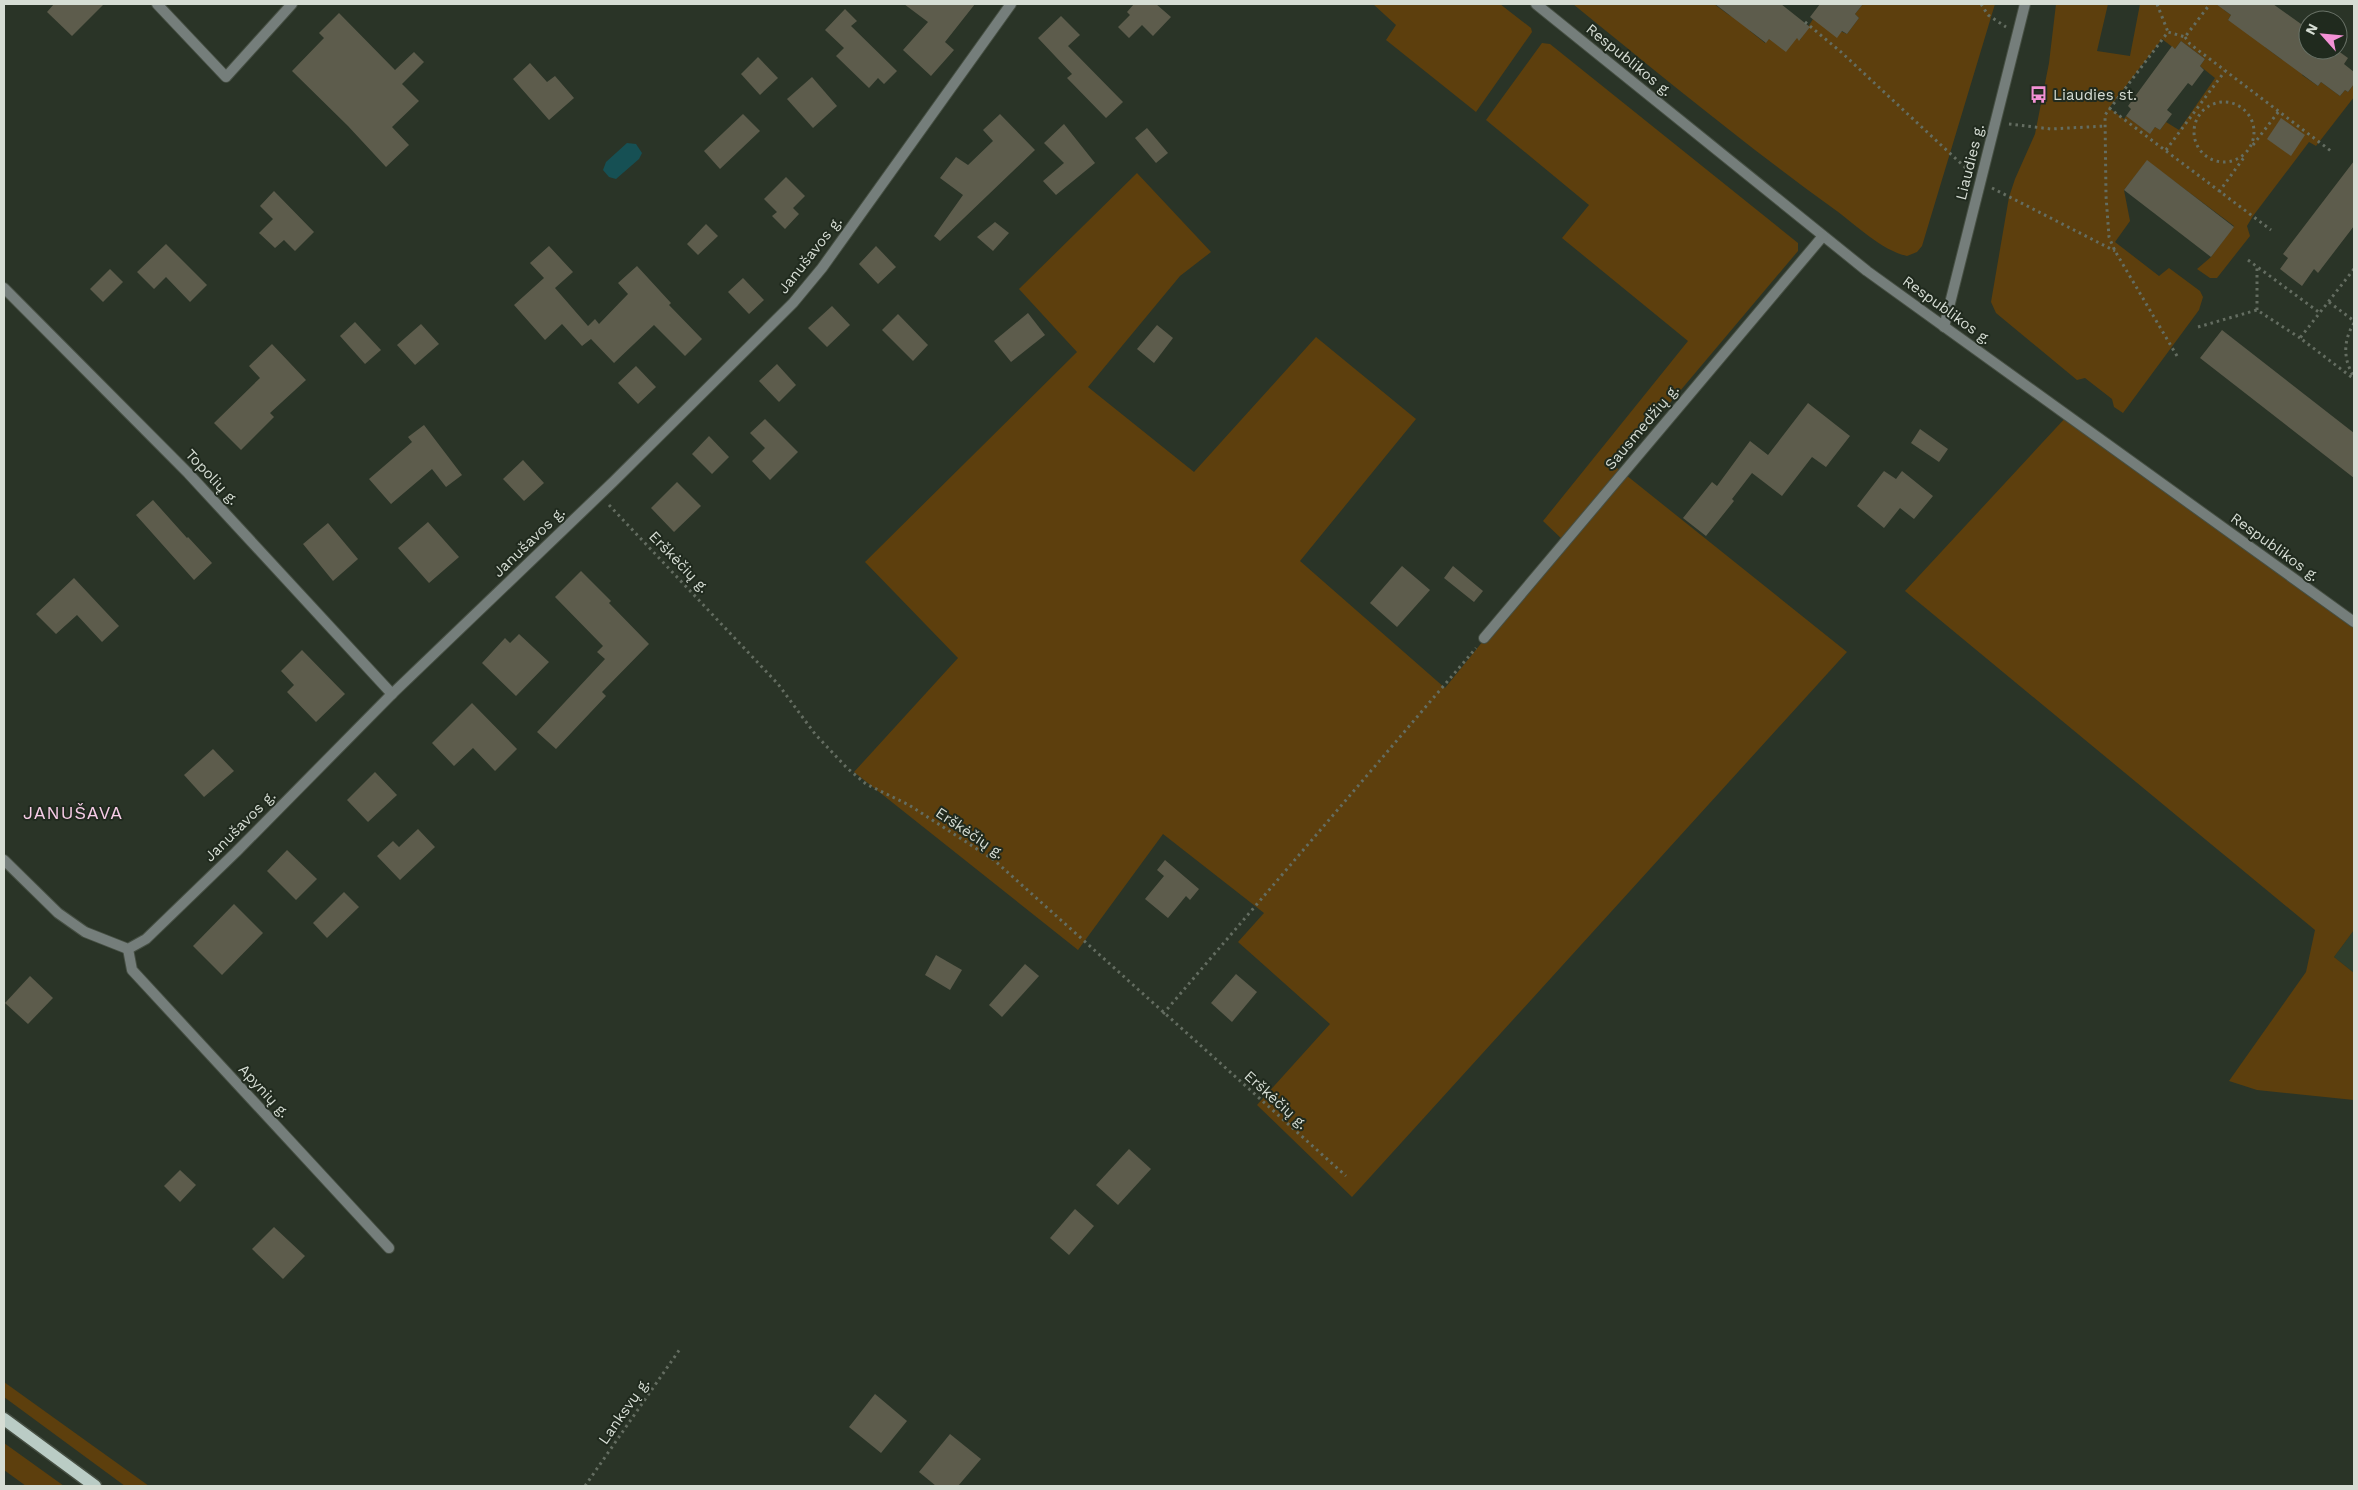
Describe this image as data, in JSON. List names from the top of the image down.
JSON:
{
  "streets": {
    "street": [
      "Respublikos g.",
      "Liaudies g.",
      "Janušavos g.",
      "Sausmedžių g.",
      "Topolių g.",
      "Apynių g."
    ],
    "path": ["Erškėčių g.", "Lanksvų g."]
  },
  "crossings": [
    ["Respublikos g.", "Liaudies g."],
    ["Respublikos g.", "Sausmedžių g."],
    ["Janušavos g.", "Topolių g."],
    ["Janušavos g.", "Erškėčių g."],
    ["Janušavos g.", "Apynių g."]
  ],
  "districts": ["JANUŠAVA"],
  "places": {
    "bus stop": ["Liaudies st."]
  },
  "north": "top left"
}
